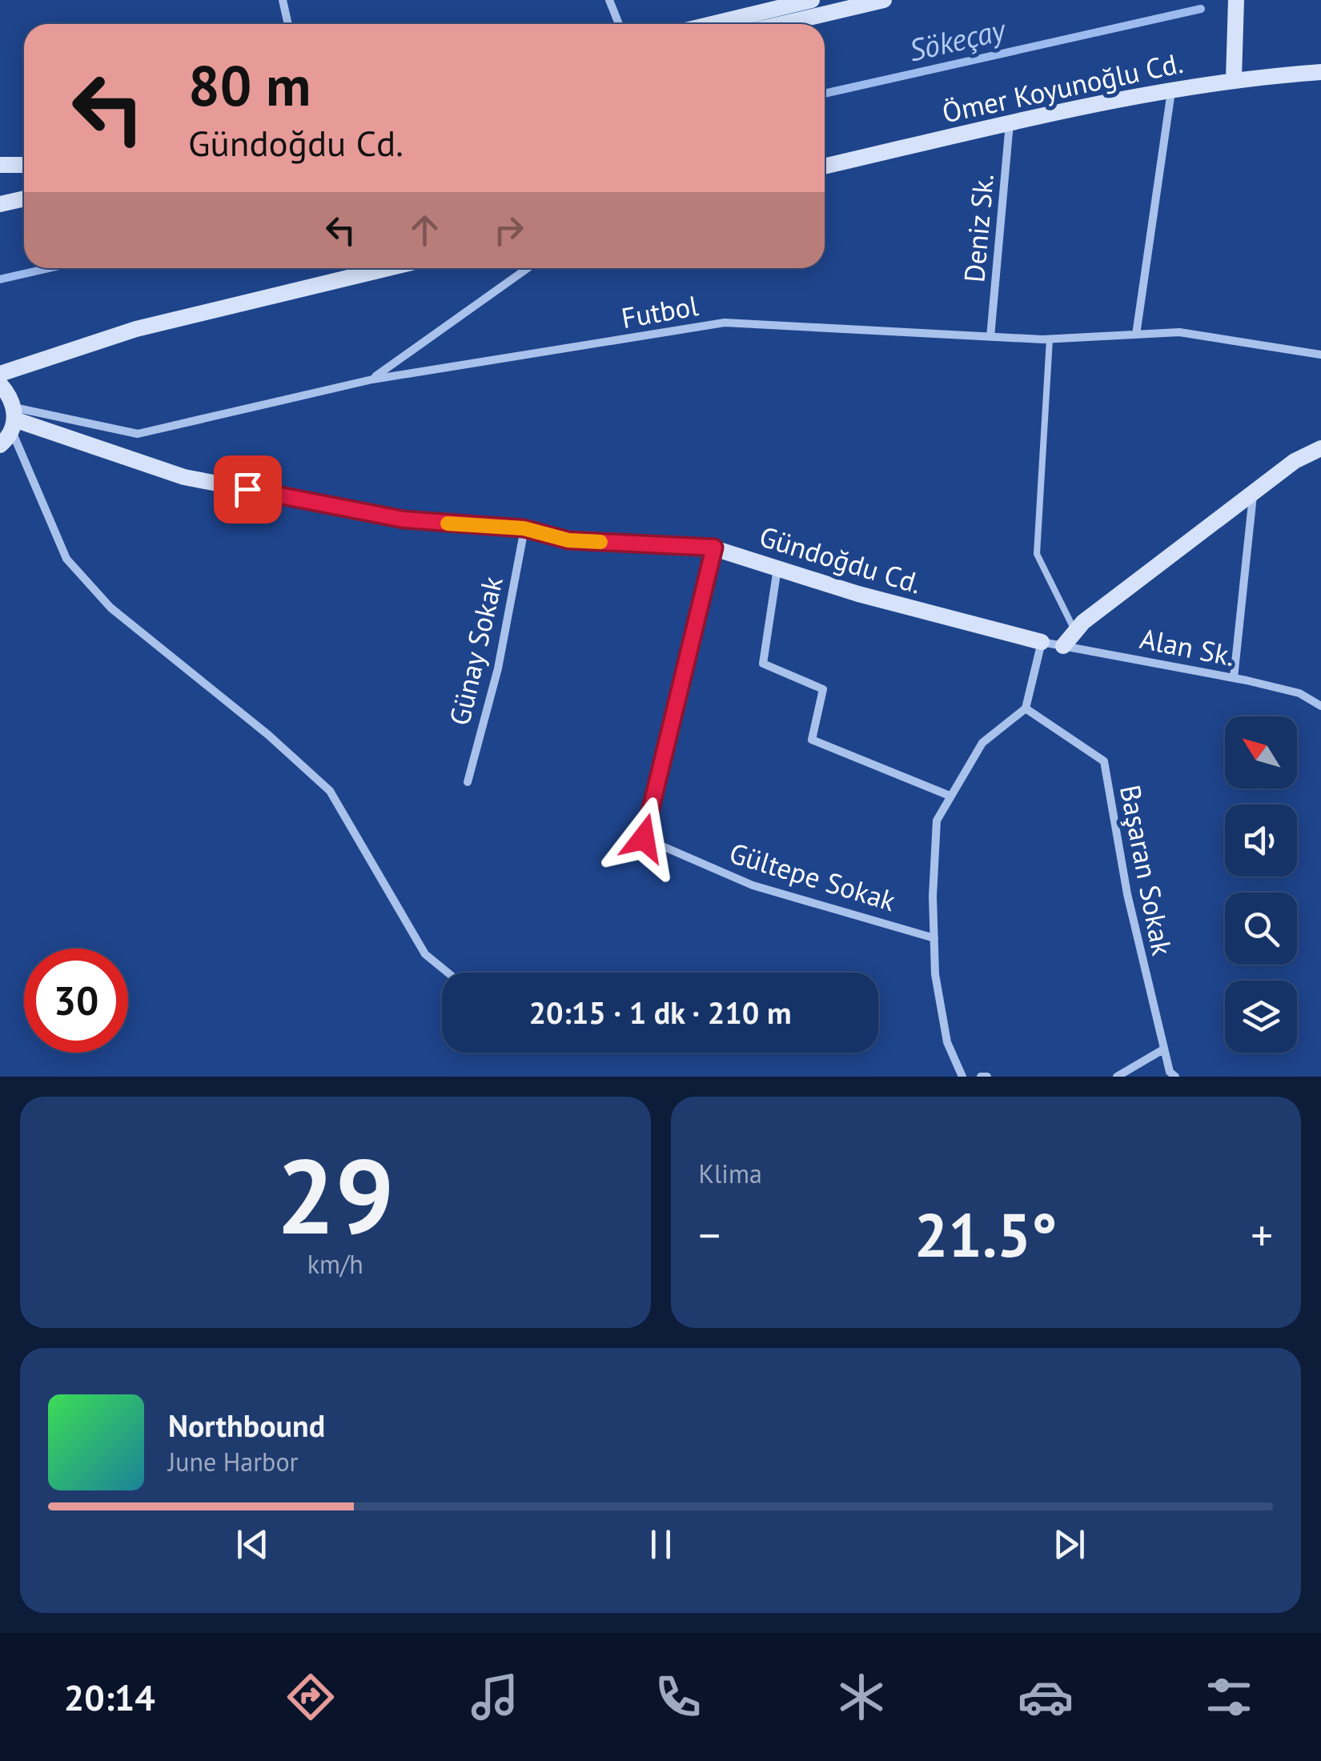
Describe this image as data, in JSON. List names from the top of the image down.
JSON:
{
  "streets": {
    "street": [
      "Ömer Koyunoğlu Cd.",
      "Deniz Sk.",
      "Futbol",
      "Gündoğdu Cd.",
      "Alan Sk.",
      "Günay Sokak",
      "Başaran Sokak",
      "Gültepe Sokak"
    ]
  },
  "crossings": [
    ["Ömer Koyunoğlu Cd.", "Deniz Sk."],
    ["Deniz Sk.", "Futbol"],
    ["Futbol", "Gündoğdu Cd."],
    ["Gündoğdu Cd.", "Alan Sk."],
    ["Gündoğdu Cd.", "Günay Sokak"],
    ["Gündoğdu Cd.", "Gültepe Sokak"]
  ],
  "water": ["Sökeçay"],
  "north": "top left",
  "page": {
    "turn": ["80 m", "Gündoğdu Cd."],
    "limit": "30",
    "trip": "20:15 · 1 dk · 210 m",
    "tile": [
      ["29", "km/h"],
      "Klima"
    ],
    "heat": ["−", "21.5°", "+"],
    "song": ["Northbound", "June Harbor"],
    "tabs": "20:14"
  }
}
